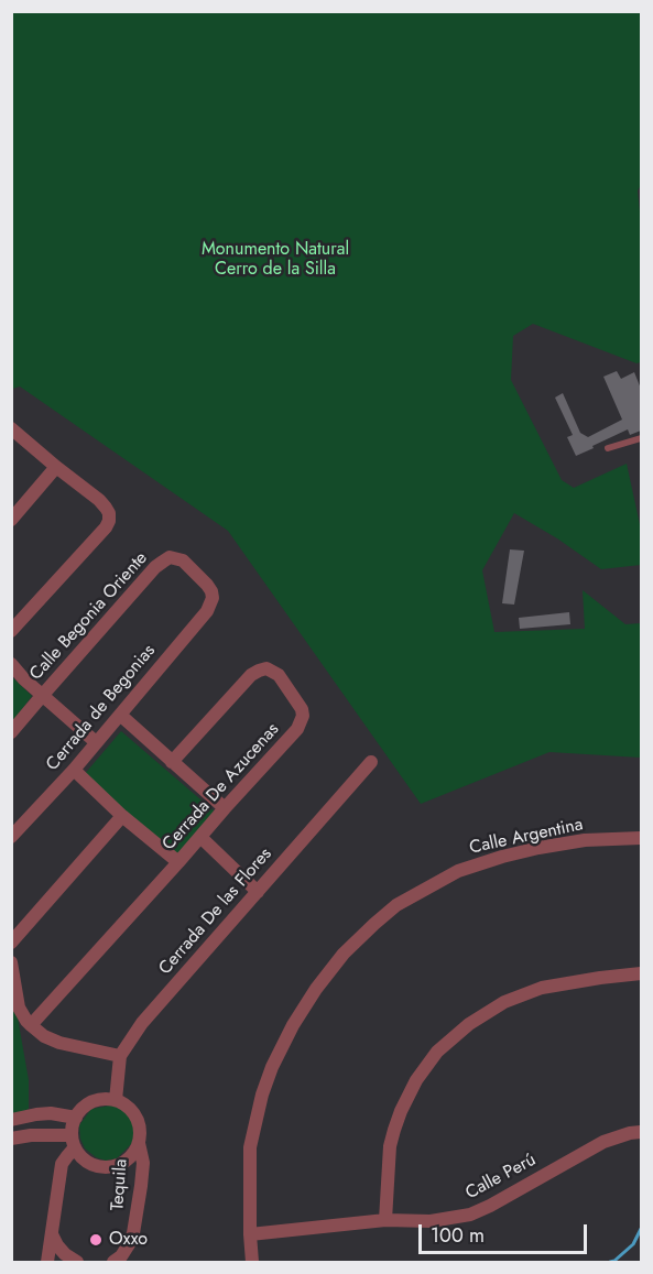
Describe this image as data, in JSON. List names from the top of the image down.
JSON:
{
  "streets": {
    "street": [
      "Calle Begonia Oriente",
      "Cerrada de Begonias",
      "Cerrada De Azucenas",
      "Calle Argentina",
      "Cerrada De las Flores",
      "Calle Perú",
      "Tequila"
    ]
  },
  "crossings": [
    ["Calle Begonia Oriente", "Cerrada de Begonias"],
    ["Calle Argentina", "Calle Perú"],
    ["Cerrada De las Flores", "Tequila"]
  ],
  "parks": ["Monumento Natural Cerro de la Silla"],
  "places": ["Oxxo"],
  "scale_bar": "100 m"
}
